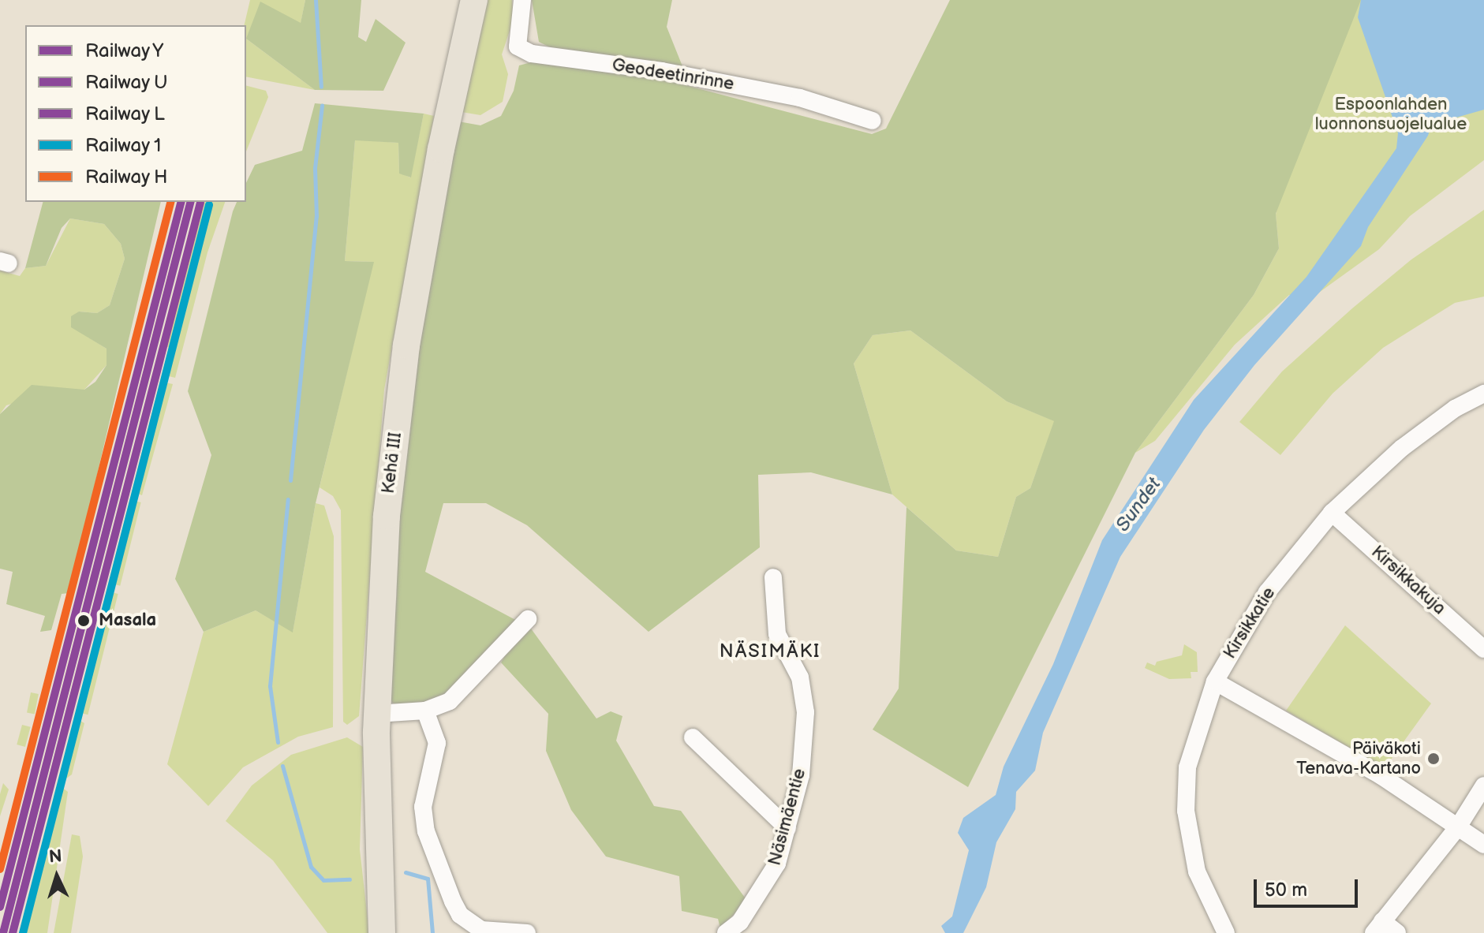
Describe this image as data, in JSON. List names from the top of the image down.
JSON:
{
  "streets": {
    "highway": ["Kehä III"],
    "street": [
      "Geodeetinrinne",
      "Kirsikkakuja",
      "Kirsikkatie",
      "Näsimäentie"
    ]
  },
  "crossings": [
    ["Kirsikkakuja", "Kirsikkatie"]
  ],
  "districts": ["NÄSIMÄKI"],
  "water": ["Sundet"],
  "parks": ["Espoonlahden luonnonsuojelualue"],
  "places": ["Masala", "Päiväkoti Tenava-Kartano"],
  "lines": [
    "rail line Y",
    "rail line L",
    "rail line H",
    "rail line U",
    "rail line 1"
  ],
  "legend": [
    "Railway Y",
    "Railway U",
    "Railway L",
    "Railway 1",
    "Railway H"
  ],
  "scale_bar": "50 m",
  "north": "top"
}
